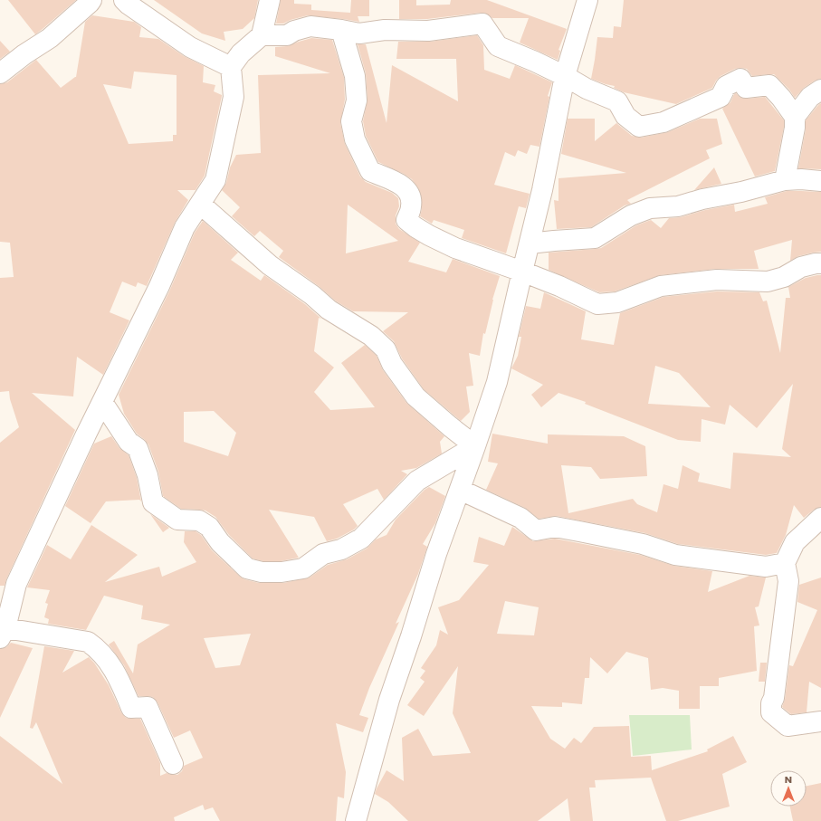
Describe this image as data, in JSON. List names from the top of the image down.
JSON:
{
  "north": "top"
}
